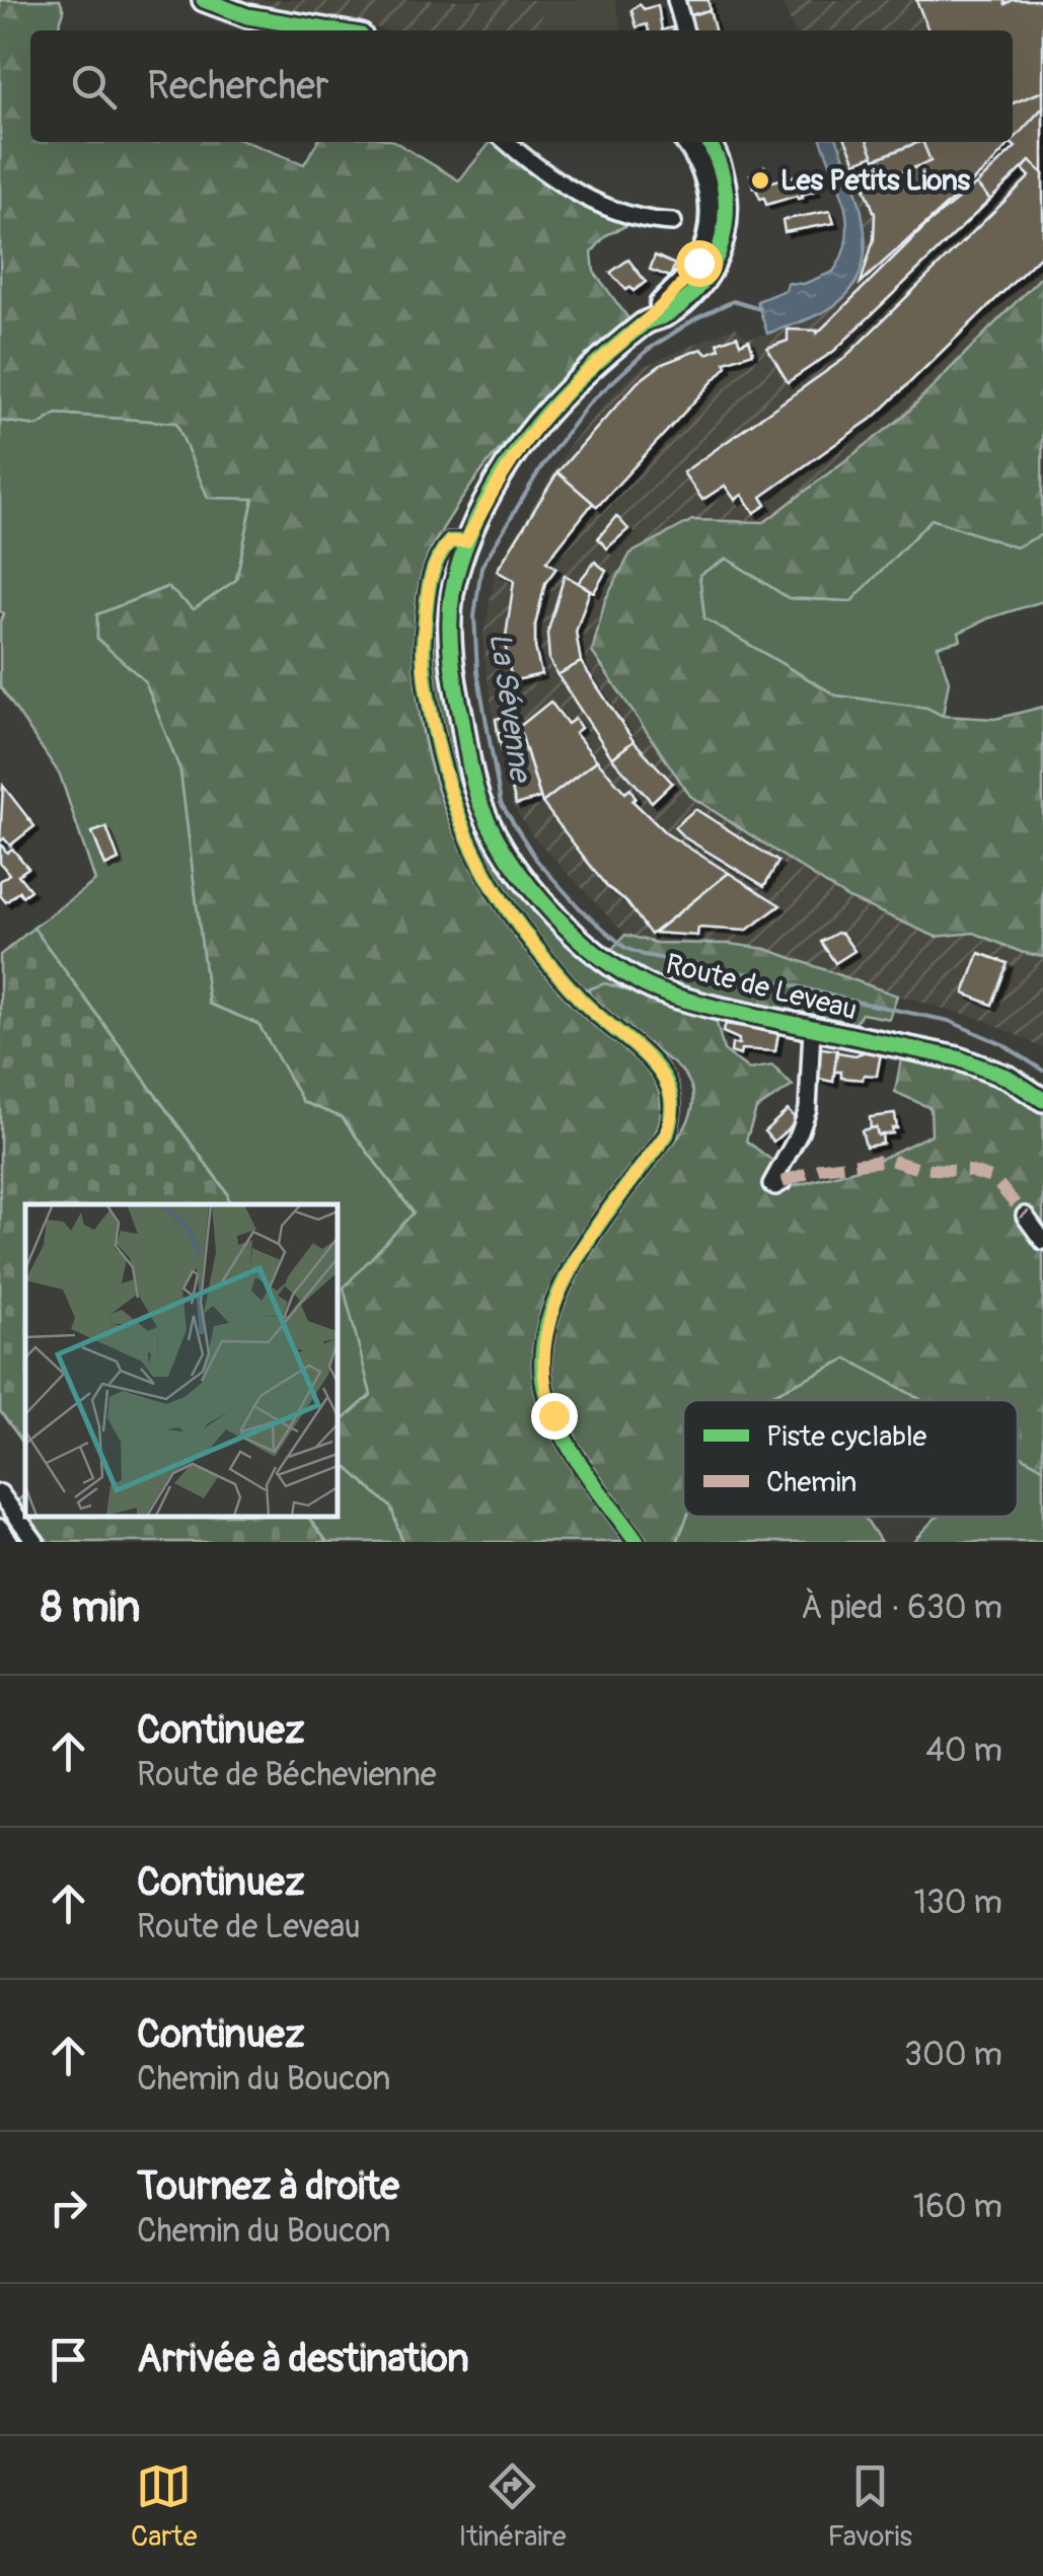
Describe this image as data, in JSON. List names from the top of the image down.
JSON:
{
  "streets": {
    "street": ["Route de Leveau"]
  },
  "water": ["La Sévenne"],
  "places": ["Les Petits Lions"],
  "legend": ["Piste cyclable", "Chemin"],
  "page": {
    "search": "Rechercher",
    "heading": ["8 min", "À pied · 630 m"],
    "list": [
      ["Continuez", "Route de Béchevienne", "40 m"],
      ["Continuez", "Route de Leveau", "130 m"],
      ["Continuez", "Chemin du Boucon", "300 m"],
      ["Tournez à droite", "Chemin du Boucon", "160 m"],
      "Arrivée à destination"
    ],
    "nav": ["Carte", "Itinéraire", "Favoris"]
  }
}
